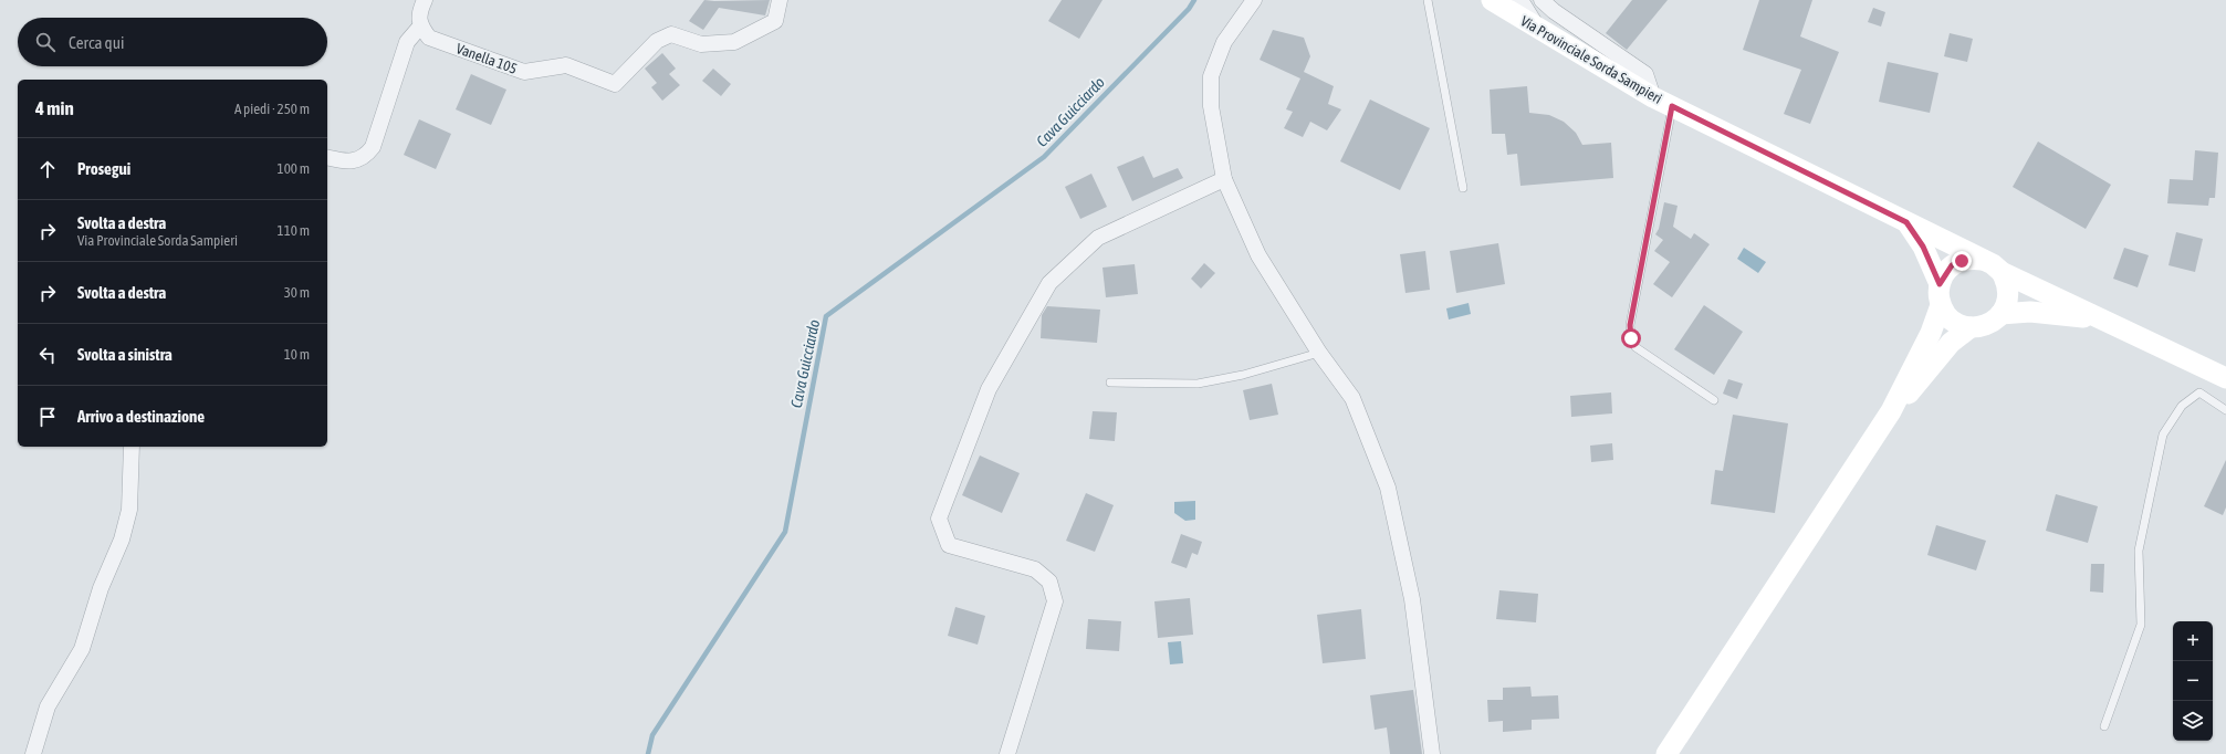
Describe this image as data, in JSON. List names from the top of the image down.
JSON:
{
  "streets": {
    "street": ["Vanella 105", "Via Provinciale Sorda Sampieri"]
  },
  "water": ["Cava Guicciardo"],
  "page": {
    "search": "Cerca qui",
    "heading": ["4 min", "A piedi · 250 m"],
    "list": [
      ["Prosegui", "100 m"],
      ["Svolta a destra", "Via Provinciale Sorda Sampieri", "110 m"],
      ["Svolta a destra", "30 m"],
      ["Svolta a sinistra", "10 m"],
      "Arrivo a destinazione"
    ],
    "map_buttons": ["+", "−"]
  }
}
